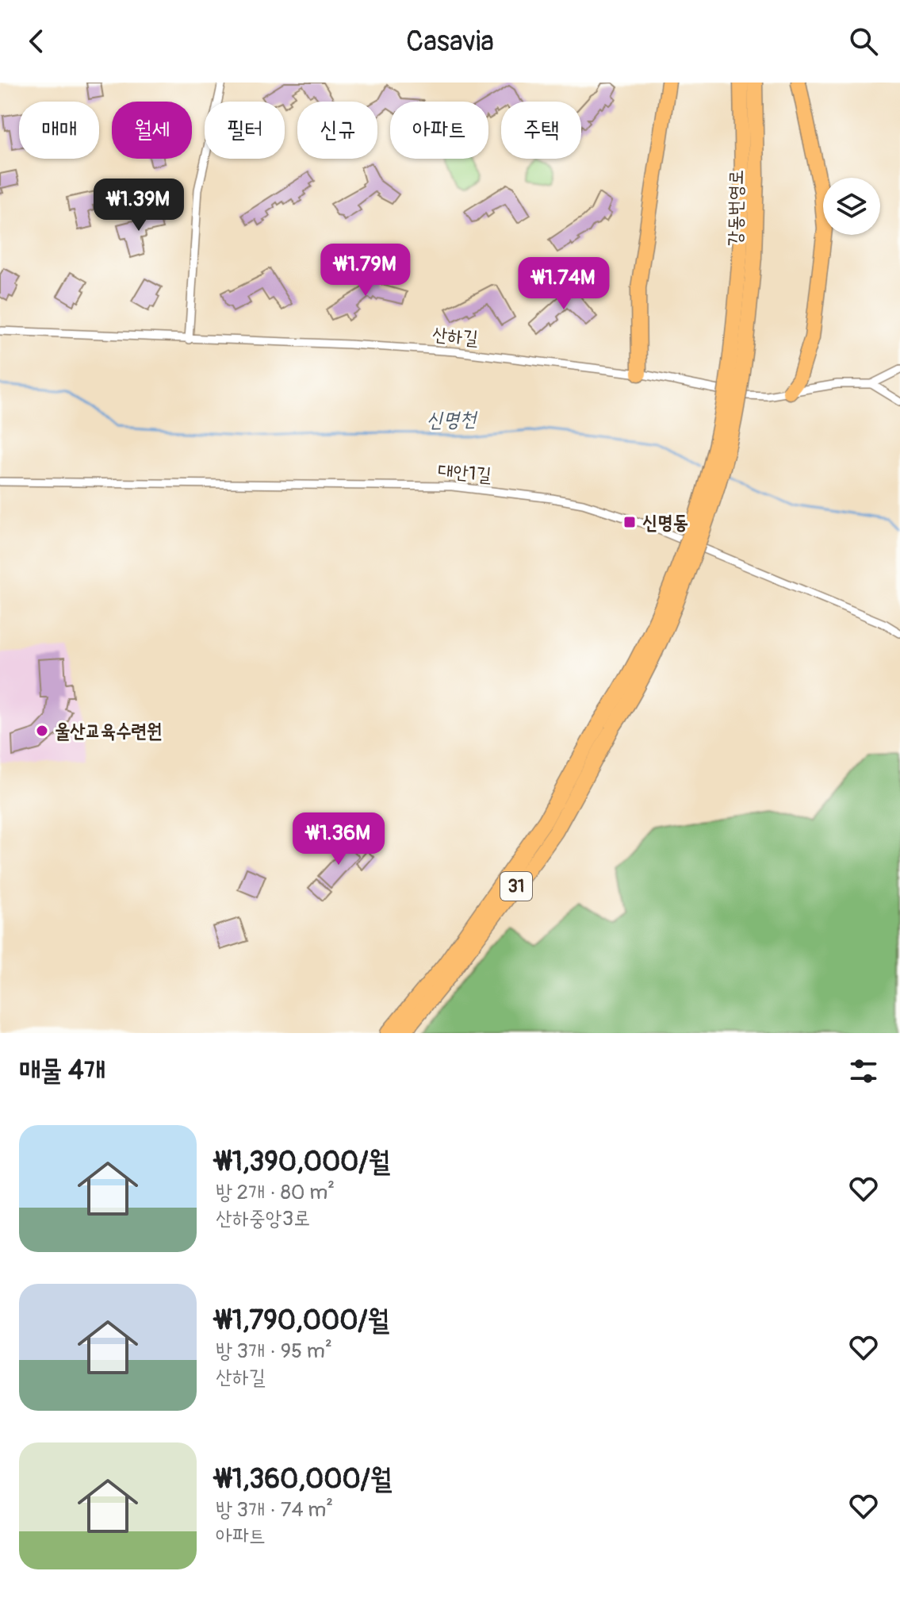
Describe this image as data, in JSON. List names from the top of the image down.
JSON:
{
  "streets": {
    "highway": ["강동번영로", "31"],
    "street": ["산하길", "대안1길"]
  },
  "water": ["신명천"],
  "places": {
    "transit": ["신명동"],
    "other": ["울산교육수련원"]
  },
  "page": {
    "header": "Casavia",
    "chip": [
      "매매",
      "월세",
      "필터",
      "신규",
      "아파트",
      "주택"
    ],
    "price": [
      "₩1.39M",
      "₩1.79M",
      "₩1.74M",
      "₩1.36M"
    ],
    "heading": "매물 4개",
    "list": [
      {
        "name": "₩1,390,000/월",
        "note": "방 2개 · 80 m² · 산하중앙3로"
      },
      {
        "name": "₩1,790,000/월",
        "note": "방 3개 · 95 m² · 산하길"
      },
      {
        "name": "₩1,360,000/월",
        "note": "방 3개 · 74 m² · 아파트"
      }
    ]
  }
}
